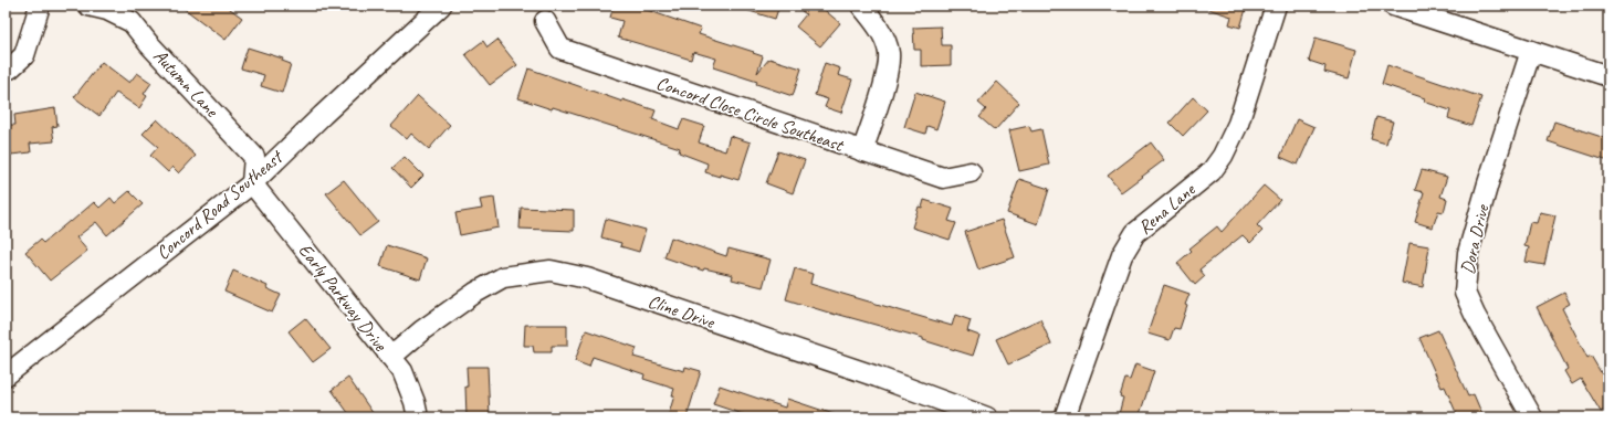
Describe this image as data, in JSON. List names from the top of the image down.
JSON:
{
  "streets": {
    "street": [
      "Autumn Lane",
      "Concord Close Circle Southeast",
      "Concord Road Southeast",
      "Rena Lane",
      "Dora Drive",
      "Early Parkway Drive",
      "Cline Drive"
    ]
  },
  "crossings": [
    ["Autumn Lane", "Concord Road Southeast"],
    ["Autumn Lane", "Early Parkway Drive"],
    ["Concord Road Southeast", "Early Parkway Drive"],
    ["Early Parkway Drive", "Cline Drive"]
  ]
}
